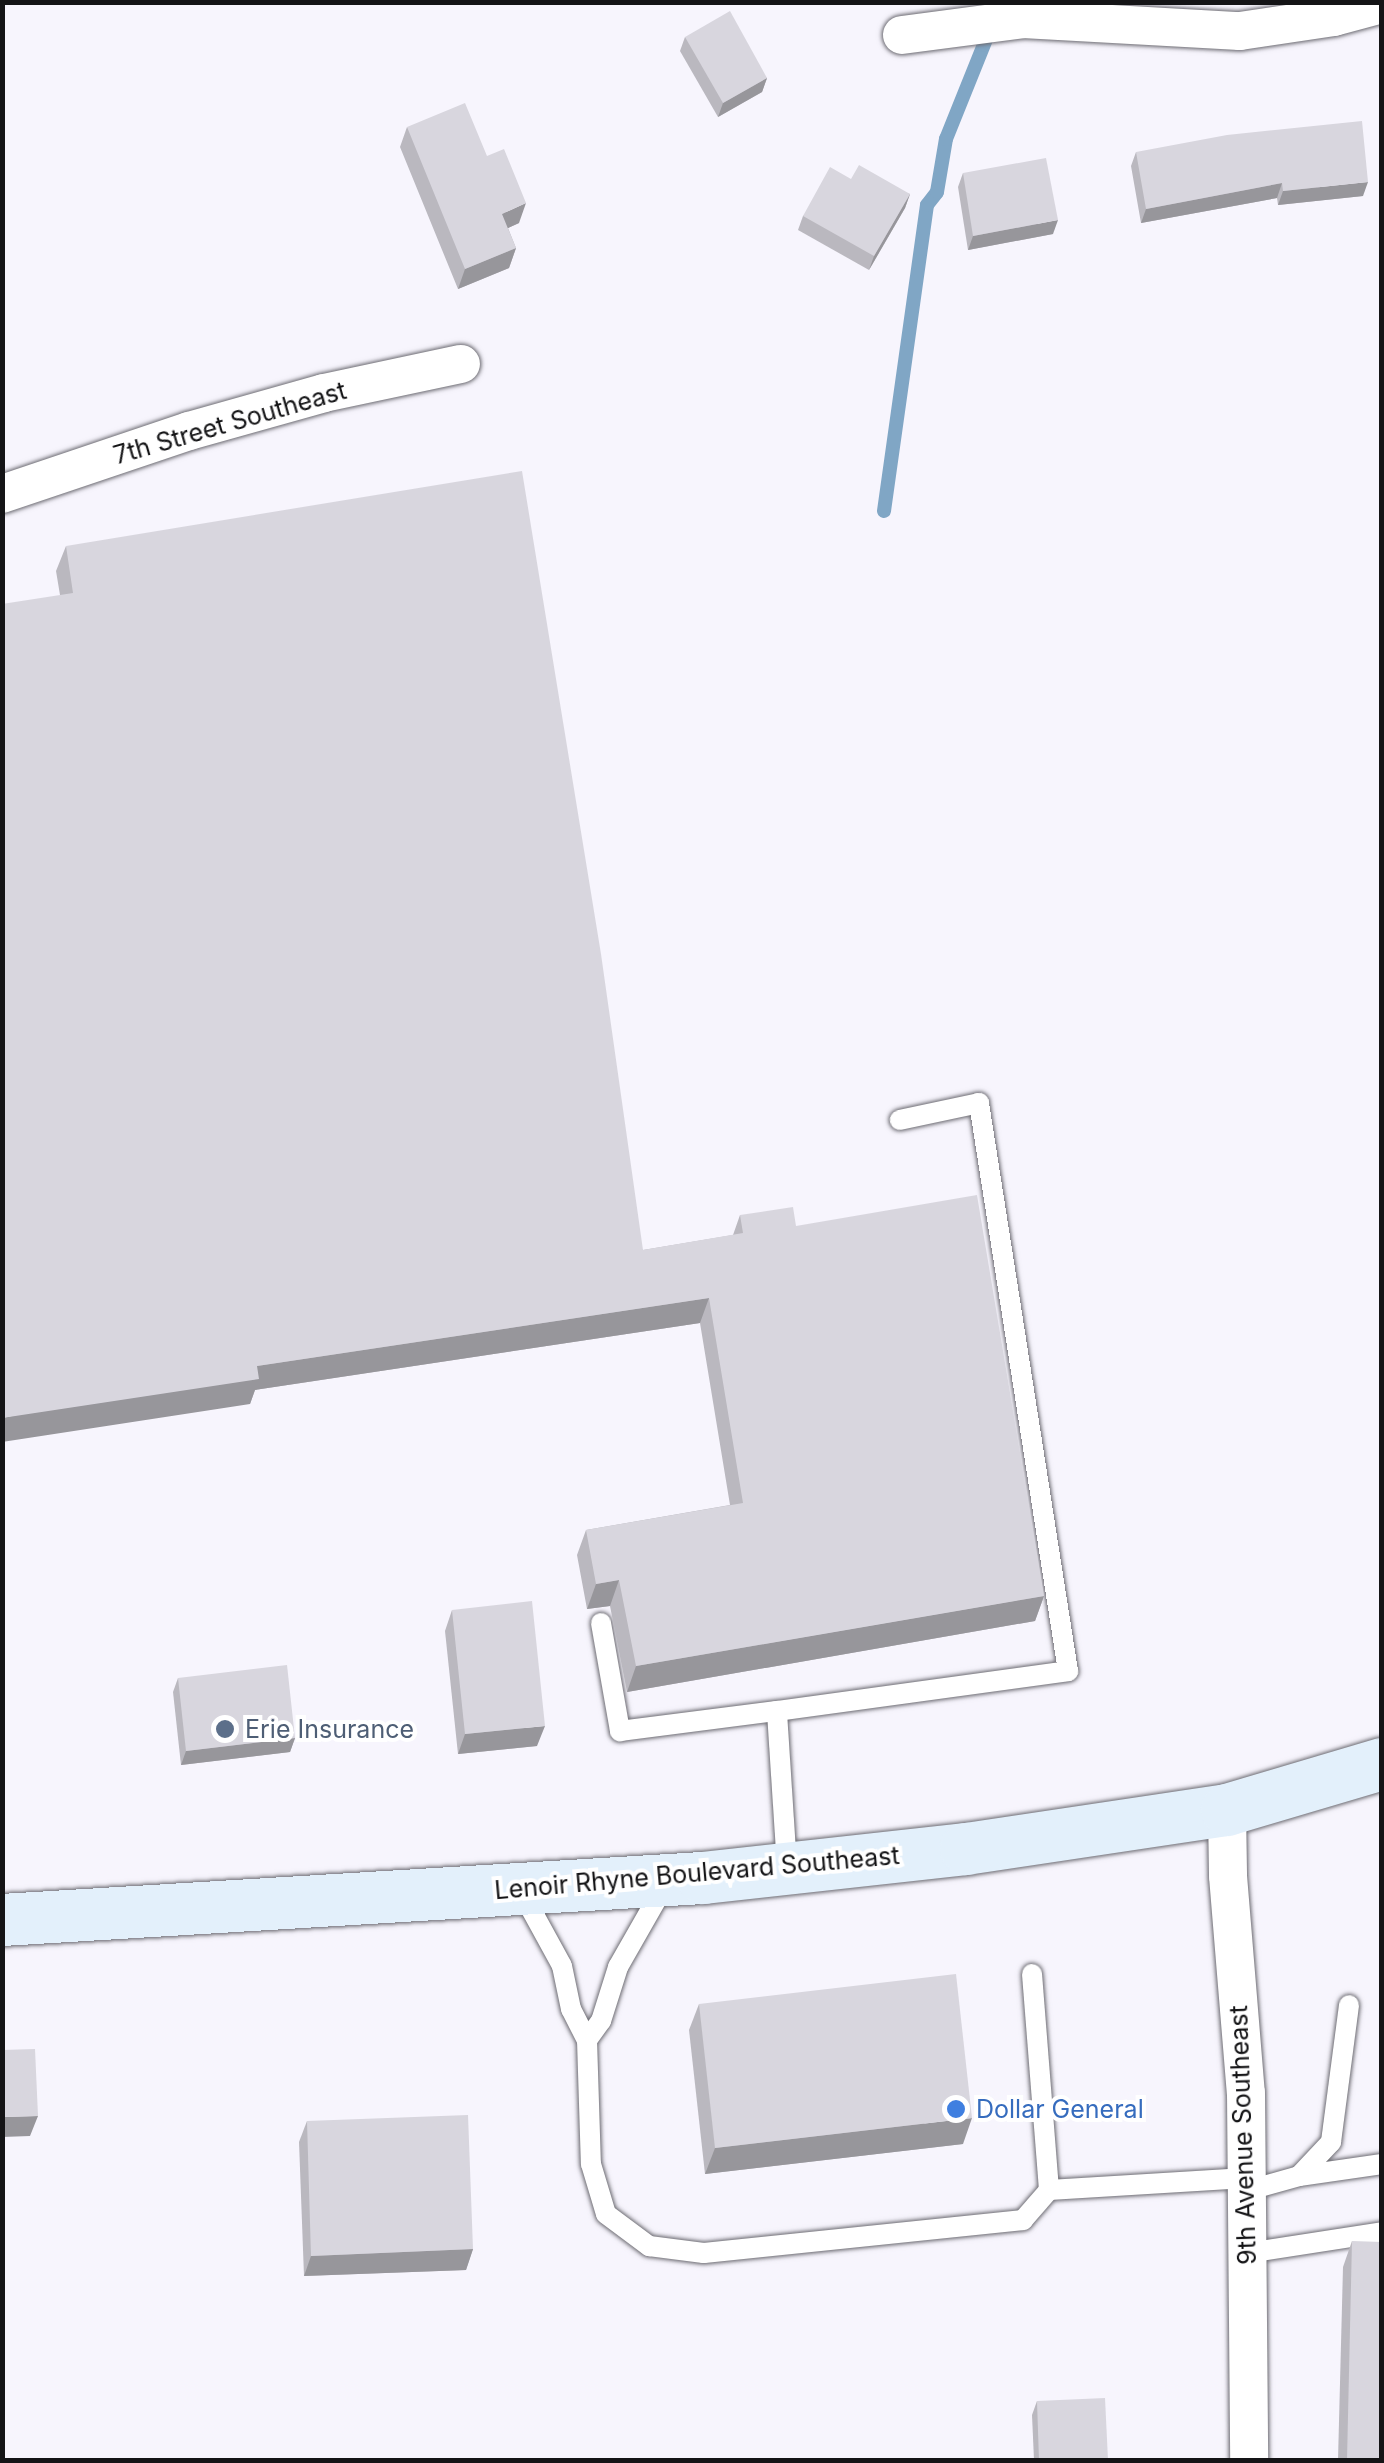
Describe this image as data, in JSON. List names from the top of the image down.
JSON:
{
  "streets": {
    "main road": ["Lenoir Rhyne Boulevard Southeast"],
    "street": ["7th Street Southeast", "9th Avenue Southeast"]
  },
  "crossings": [
    ["Lenoir Rhyne Boulevard Southeast", "9th Avenue Southeast"]
  ],
  "places": ["Erie Insurance", "Dollar General"]
}
